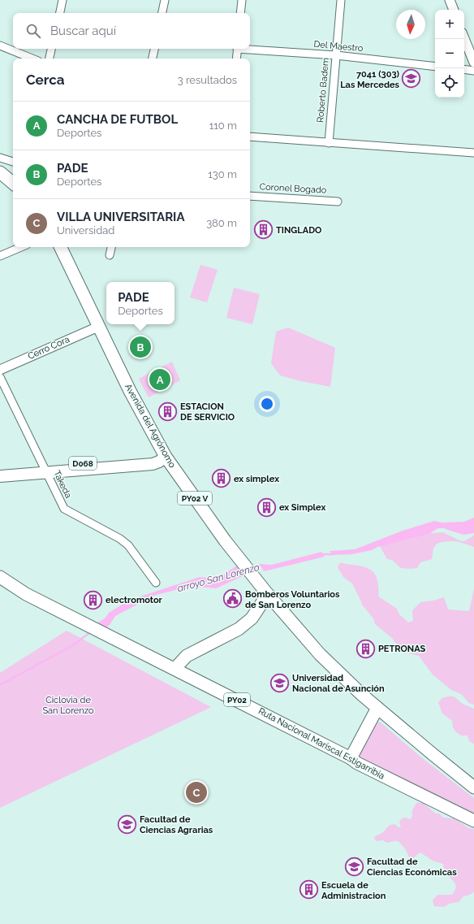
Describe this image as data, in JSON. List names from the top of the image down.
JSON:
{
  "streets": {
    "highway": [
      "Avenida del Agrónomo",
      "PY02 V",
      "PY02",
      "Ruta Nacional Mariscal Estigarribia"
    ],
    "main road": ["D068"],
    "street": [
      "Del Maestro",
      "Roberto Badem",
      "Coronel Bogado",
      "Cerro Cora",
      "Takeda"
    ]
  },
  "crossings": [
    ["Del Maestro", "Roberto Badem"],
    ["Cerro Cora", "Avenida del Agrónomo"],
    ["Avenida del Agrónomo", "D068"],
    ["D068", "Takeda"]
  ],
  "water": ["arroyo San Lorenzo"],
  "parks": ["Ciclovia de San Lorenzo"],
  "places": {
    "school or university": [
      "7041 (303) Las Mercedes",
      "Universidad Nacional de Asunción",
      "Facultad de Ciencias Agrarias",
      "Facultad de Ciencias Económicas"
    ],
    "building": [
      "TINGLADO",
      "ESTACION DE SERVICIO",
      "ex simplex",
      "ex Simplex",
      "electromotor",
      "PETRONAS",
      "Escuela de Administracion"
    ],
    "public building": ["Bomberos Voluntarios de San Lorenzo"]
  },
  "north": "bottom",
  "page": {
    "map_buttons": ["+", "−"],
    "search": "Buscar aquí",
    "heading": ["Cerca", "3 resultados"],
    "list": [
      {
        "mark": "A",
        "name": "CANCHA DE FUTBOL",
        "note": "Deportes",
        "value": "110 m"
      },
      {
        "mark": "B",
        "name": "PADE",
        "note": "Deportes",
        "value": "130 m"
      },
      {
        "mark": "C",
        "name": "VILLA UNIVERSITARIA",
        "note": "Universidad",
        "value": "380 m"
      }
    ],
    "popup": ["PADE", "Deportes"],
    "pins": ["B", "A", "C"]
  }
}
